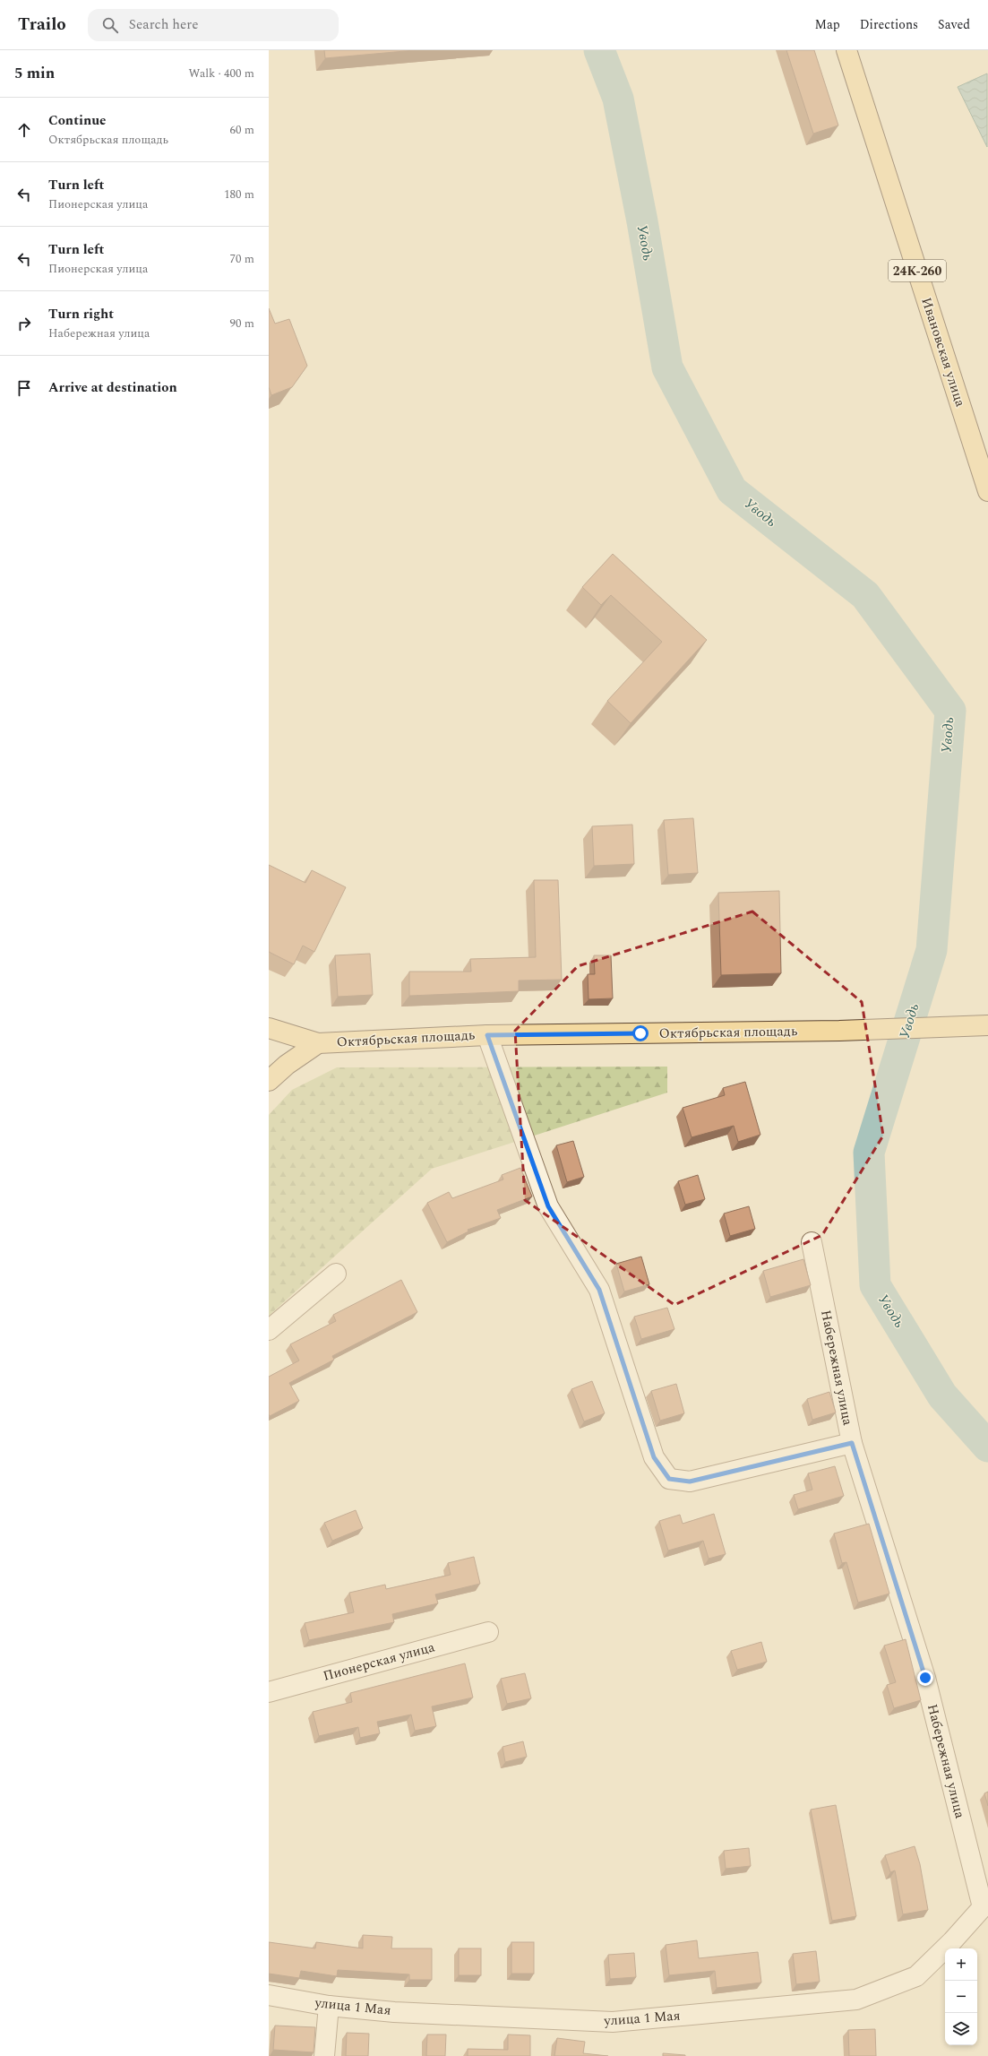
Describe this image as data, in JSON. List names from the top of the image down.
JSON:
{
  "streets": {
    "main road": ["24К-260", "Ивановская улица", "Октябрьская площадь"],
    "street": ["Набережная улица", "Пионерская улица", "улица 1 Мая"]
  },
  "crossings": [
    ["Набережная улица", "улица 1 Мая"]
  ],
  "water": ["Уводь"],
  "page": {
    "header": "Trailo",
    "search": "Search here",
    "nav": ["Map", "Directions", "Saved"],
    "heading": ["5 min", "Walk · 400 m"],
    "list": [
      ["Continue", "Октябрьская площадь", "60 m"],
      ["Turn left", "Пионерская улица", "180 m"],
      ["Turn left", "Пионерская улица", "70 m"],
      ["Turn right", "Набережная улица", "90 m"],
      "Arrive at destination"
    ],
    "map_buttons": ["+", "−"]
  }
}
